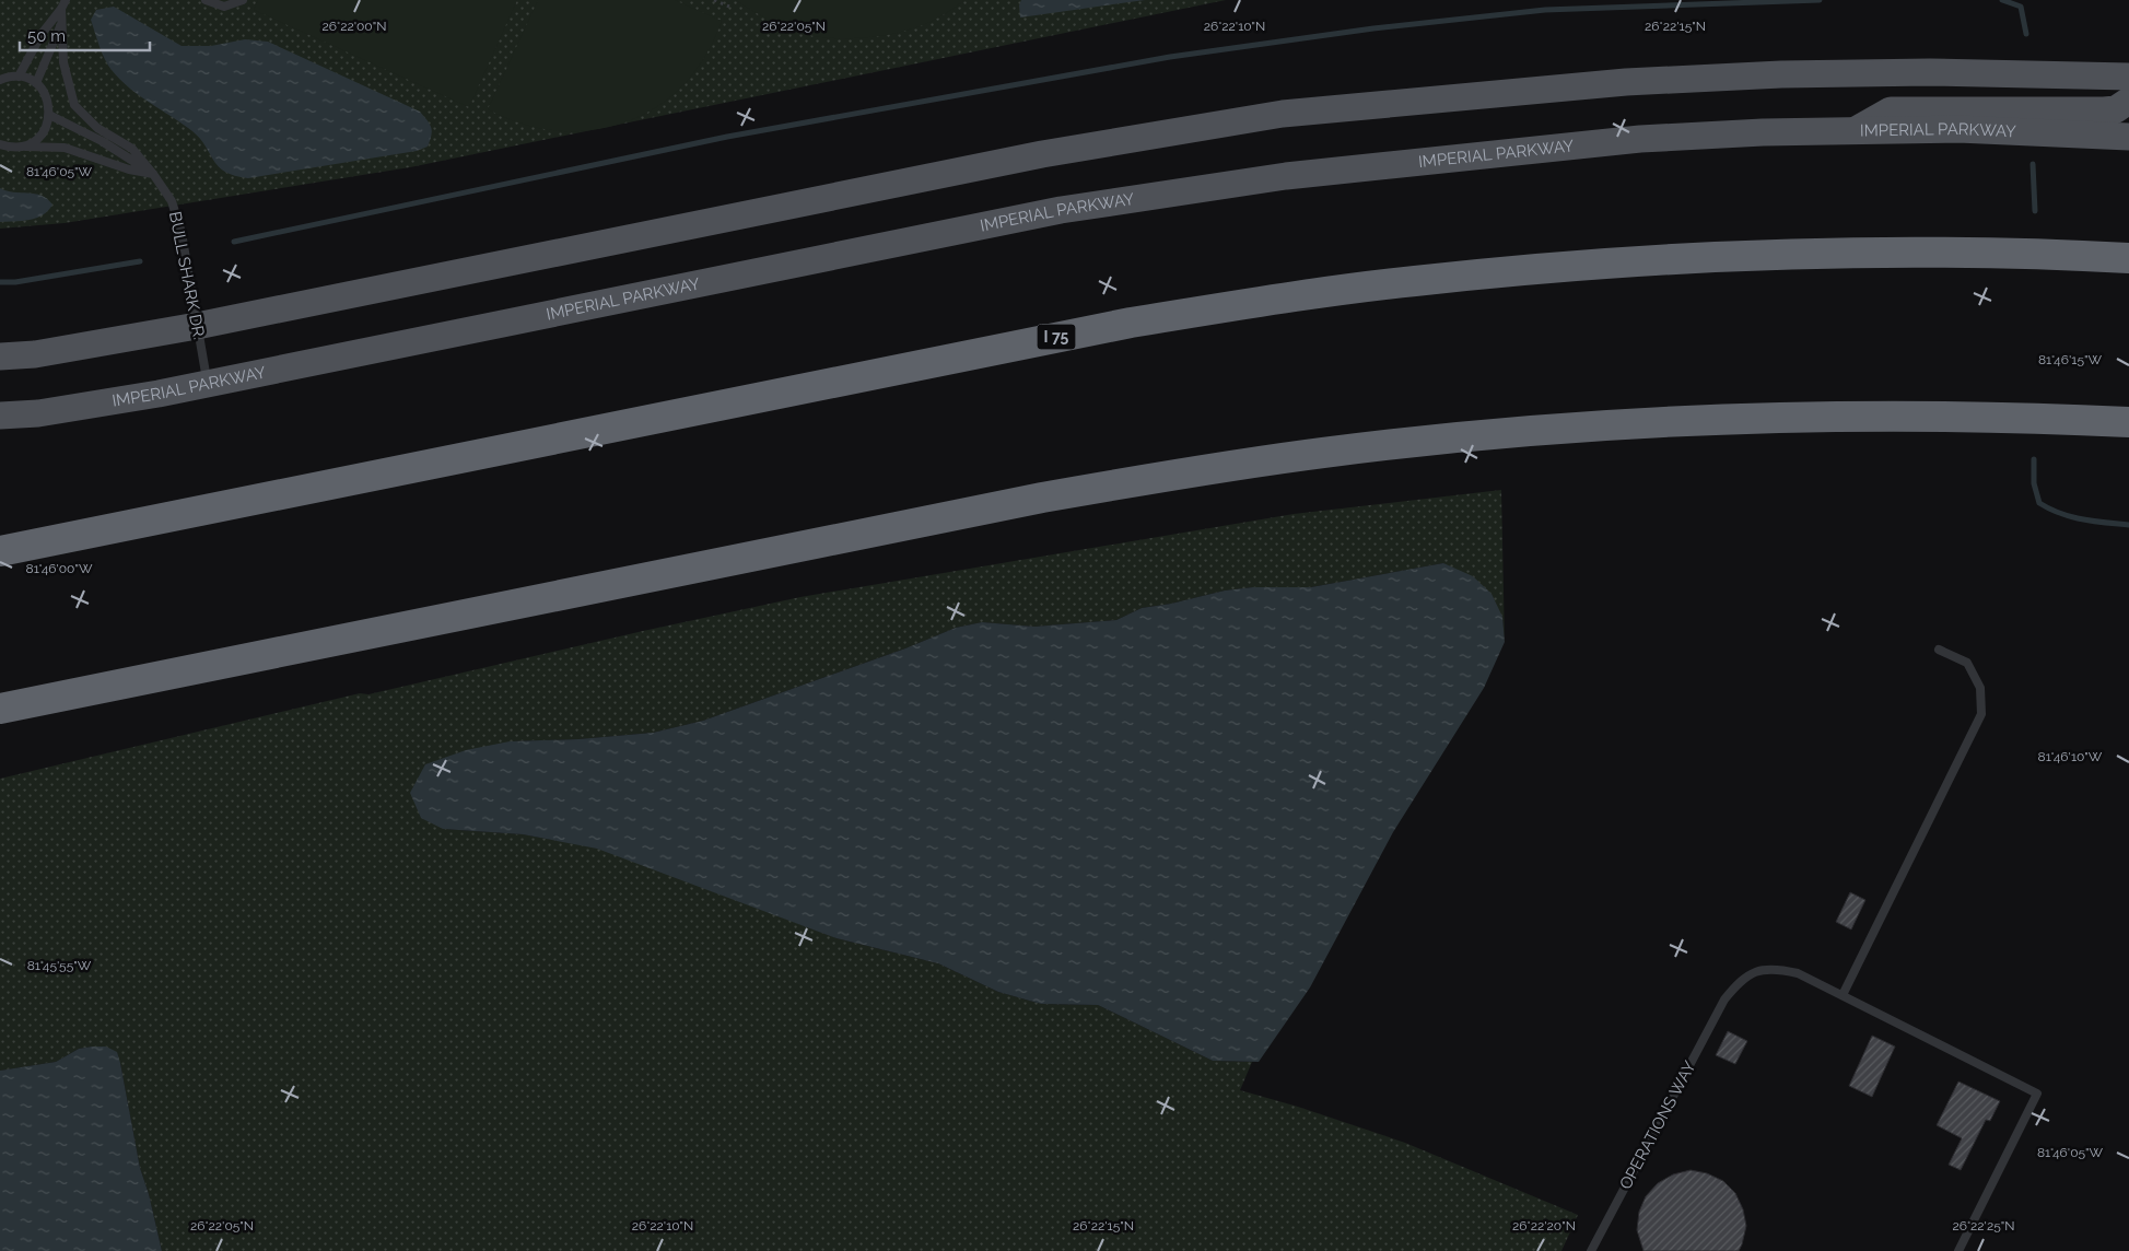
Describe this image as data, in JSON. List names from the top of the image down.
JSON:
{
  "streets": {
    "highway": ["I 75"],
    "main road": ["IMPERIAL PARKWAY"],
    "lane": ["BULL SHARK DR.", "OPERATIONS WAY"]
  },
  "crossings": [
    ["IMPERIAL PARKWAY", "BULL SHARK DR."]
  ],
  "scale_bar": "50 m",
  "coordinates": [
    "26°22'00\"N",
    "26°22'05\"N",
    "26°22'10\"N",
    "26°22'15\"N",
    "81°46'05\"W",
    "81°46'15\"W",
    "81°46'00\"W",
    "81°46'10\"W",
    "81°45'55\"W",
    "26°22'20\"N",
    "26°22'25\"N"
  ]
}
